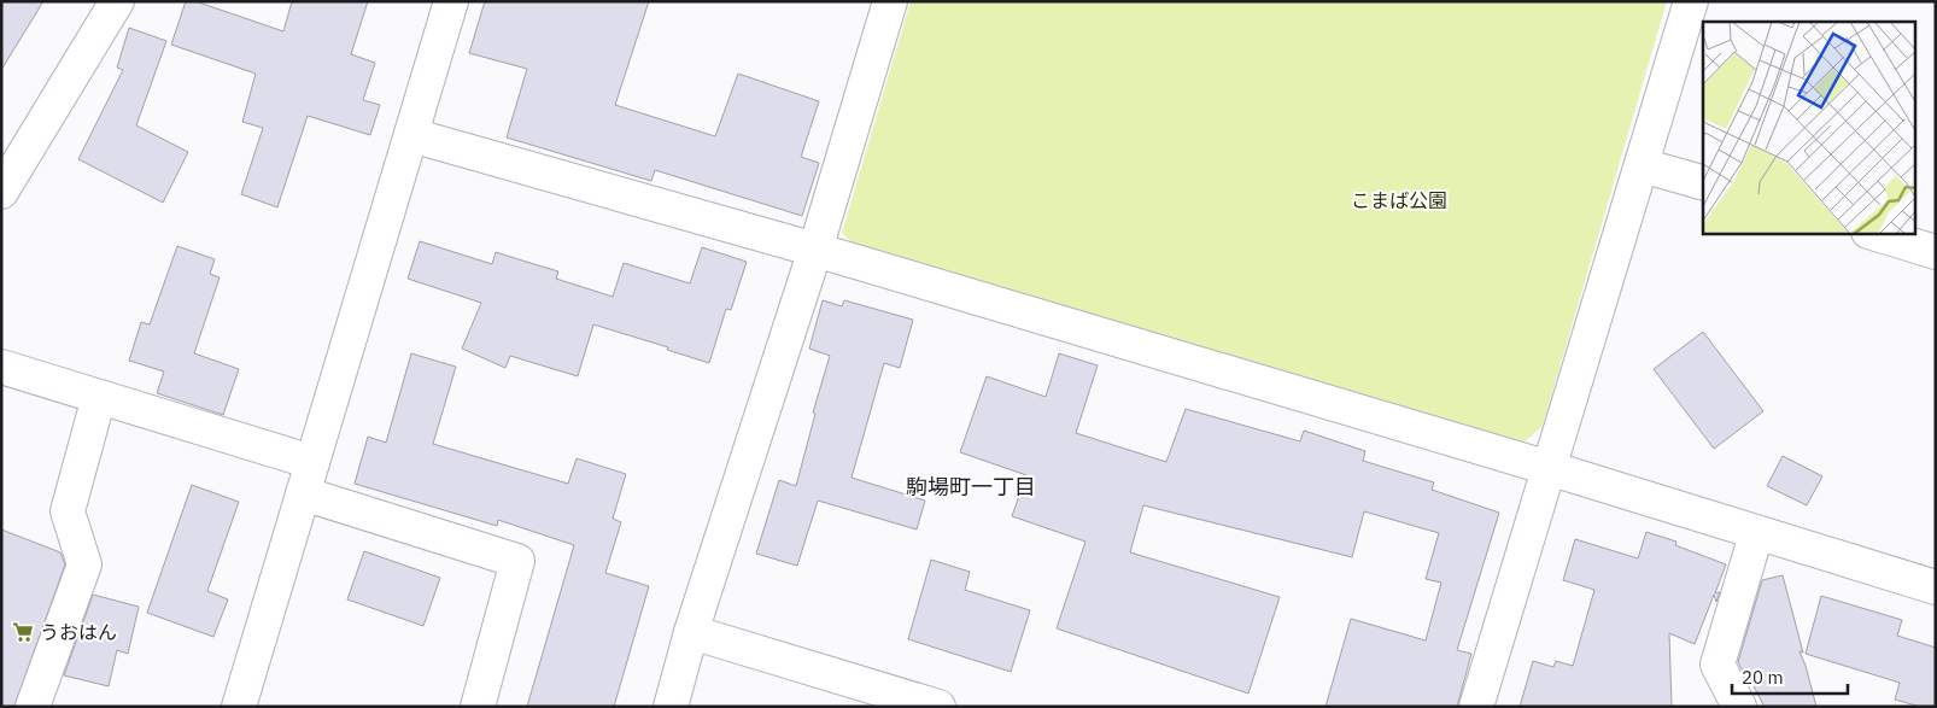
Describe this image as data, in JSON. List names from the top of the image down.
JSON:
{
  "districts": ["駒場町一丁目"],
  "parks": ["こまば公園"],
  "places": {
    "supermarket": ["うおはん"]
  },
  "scale_bar": "20 m"
}
